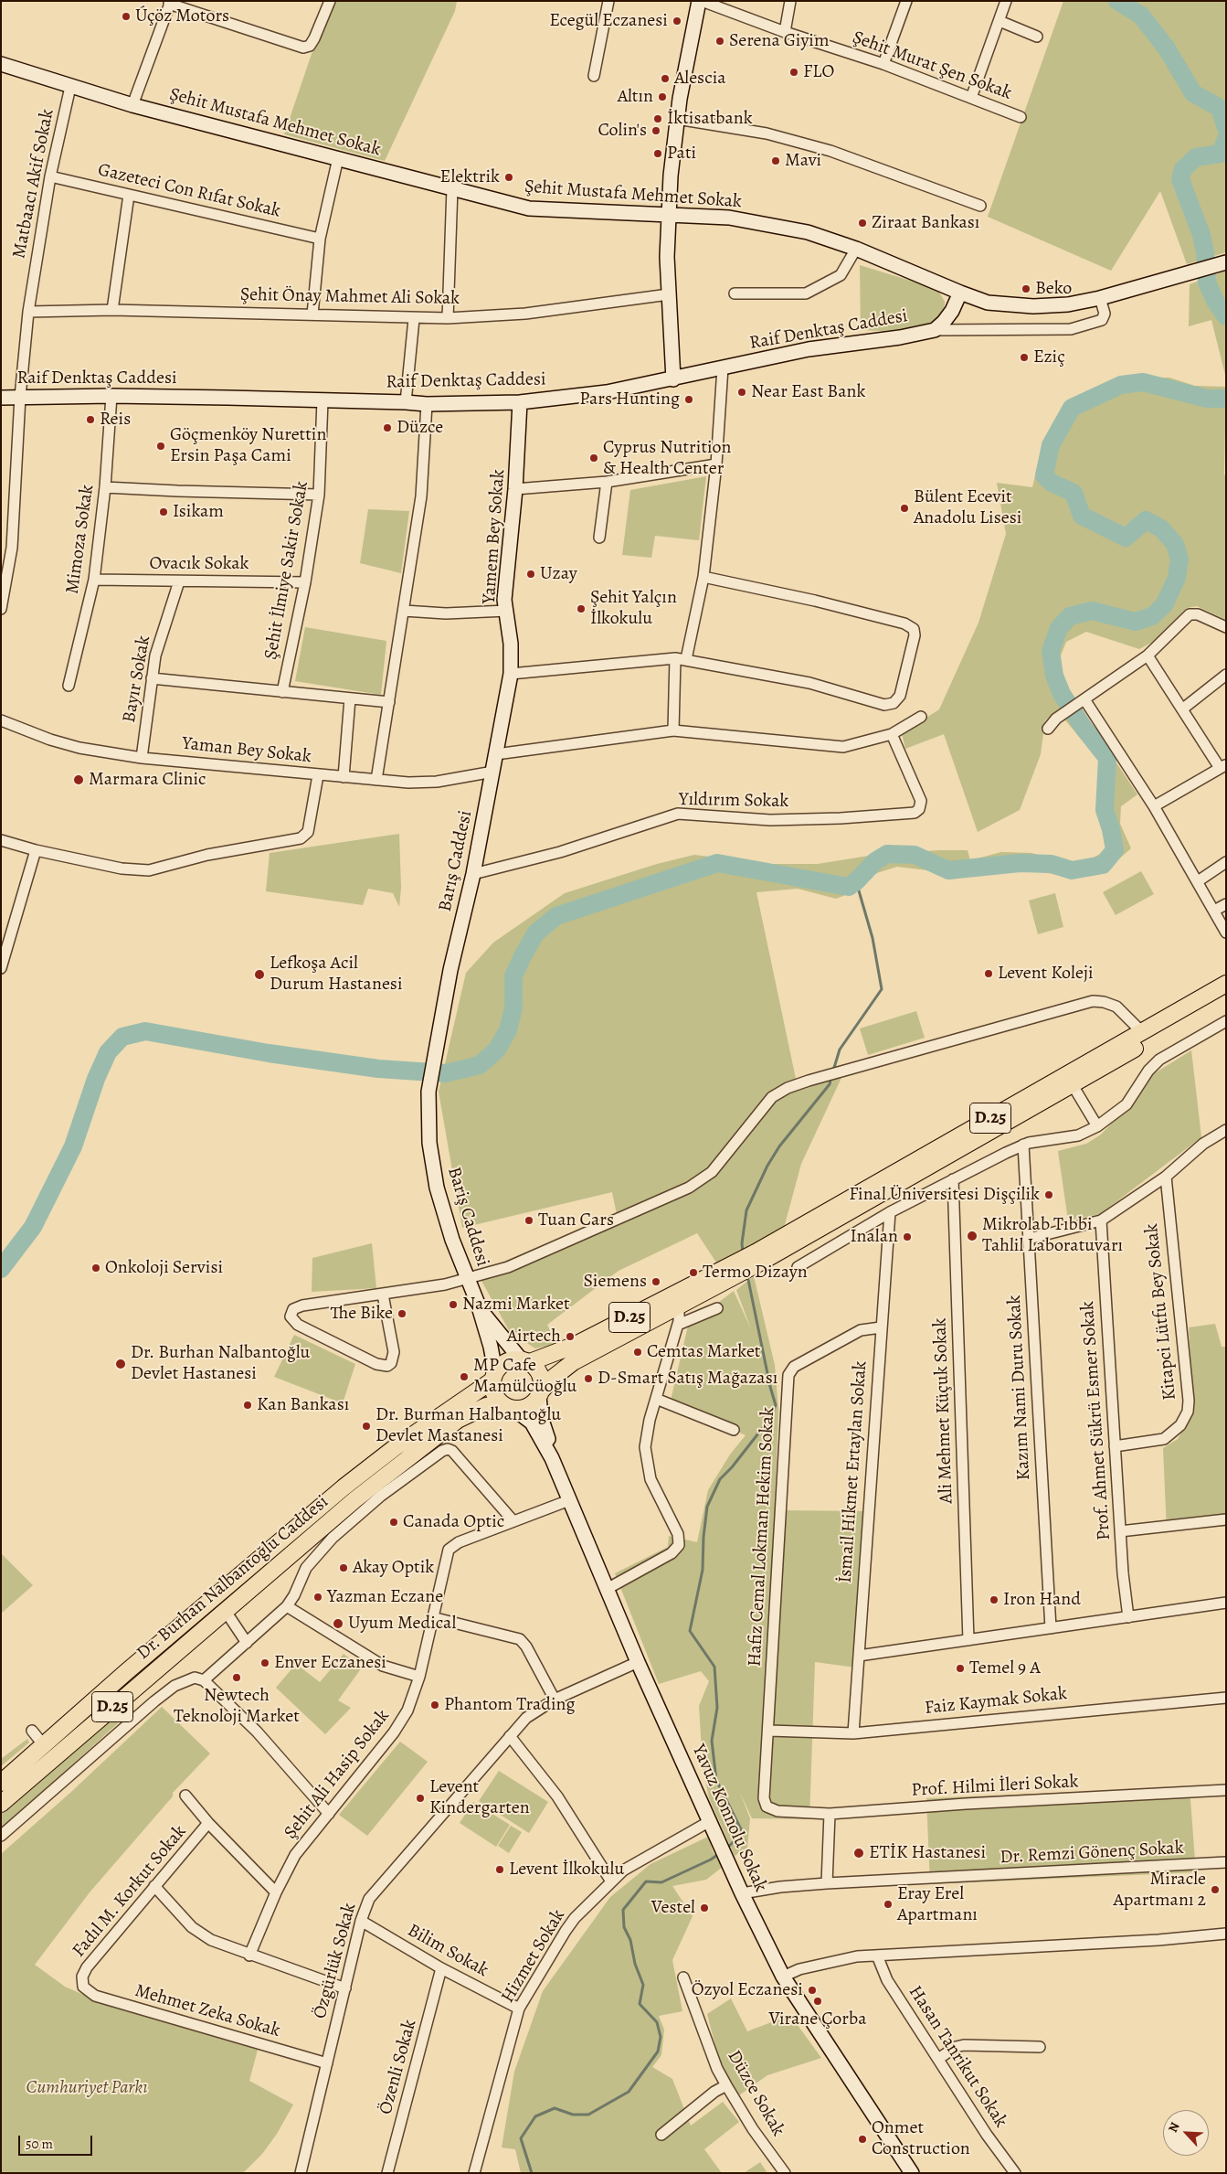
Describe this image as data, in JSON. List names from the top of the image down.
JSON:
{
  "streets": {
    "main road": ["D.25", "Dr. Burhan Nalbantoğlu Caddesi"],
    "street": [
      "Şehit Murat Şen Sokak",
      "Şehit Mustafa Mehmet Sokak",
      "Matbaacı Akif Sokak",
      "Gazeteci Con Rıfat Sokak",
      "Şehit Önay Mahmet Ali Sokak",
      "Raif Denktaş Caddesi",
      "Yamem Bey Sokak",
      "Mimoza Sokak",
      "Ovacık Sokak",
      "Şehit İlmiye Sakir Sokak",
      "Bayır Sokak",
      "Yaman Bey Sokak",
      "Yıldırım Sokak",
      "Barış Caddesi",
      "Bariş Caddesi",
      "Kitapci Lütfu Bey Sokak",
      "Kazım Nami Duru Sokak",
      "Ali Mehmet Küçuk Sokak",
      "Prof. Ahmet Sükrü Esmer Sokak",
      "İsmail Hikmet Ertaylan Sokak",
      "Hafiz Cemal Lokman Hekim Sokak",
      "Faiz Kaymak Sokak",
      "Şehit Ali Hasip Sokak",
      "Prof. Hilmi İleri Sokak",
      "Yavuz Konnolu Sokak",
      "Dr. Remzi Gönenç Sokak",
      "Fadıl M. Korkut Sokak",
      "Bilim Sokak",
      "Hizmet Sokak",
      "Özgürlük Sokak",
      "Mehmet Zeka Sokak",
      "Hasan Tanrikut Sokak",
      "Özenli Sokak",
      "Düzce Sokak"
    ]
  },
  "crossings": [
    ["Şehit Mustafa Mehmet Sokak", "Matbaacı Akif Sokak"],
    ["Şehit Mustafa Mehmet Sokak", "Raif Denktaş Caddesi"],
    ["Matbaacı Akif Sokak", "Gazeteci Con Rıfat Sokak"],
    ["Matbaacı Akif Sokak", "Şehit Önay Mahmet Ali Sokak"],
    ["Matbaacı Akif Sokak", "Raif Denktaş Caddesi"],
    ["Raif Denktaş Caddesi", "Yamem Bey Sokak"],
    ["Raif Denktaş Caddesi", "Mimoza Sokak"],
    ["Raif Denktaş Caddesi", "Şehit İlmiye Sakir Sokak"],
    ["Yamem Bey Sokak", "Barış Caddesi"],
    ["Mimoza Sokak", "Ovacık Sokak"],
    ["Ovacık Sokak", "Şehit İlmiye Sakir Sokak"],
    ["Ovacık Sokak", "Bayır Sokak"],
    ["Bayır Sokak", "Yaman Bey Sokak"],
    ["Yaman Bey Sokak", "Barış Caddesi"],
    ["Yıldırım Sokak", "Barış Caddesi"],
    ["Barış Caddesi", "Bariş Caddesi"],
    ["D.25", "Bariş Caddesi"],
    ["D.25", "Dr. Burhan Nalbantoğlu Caddesi"],
    ["D.25", "Yavuz Konnolu Sokak"],
    ["Bariş Caddesi", "Dr. Burhan Nalbantoğlu Caddesi"],
    ["Bariş Caddesi", "Yavuz Konnolu Sokak"],
    ["Kitapci Lütfu Bey Sokak", "Prof. Ahmet Sükrü Esmer Sokak"],
    ["İsmail Hikmet Ertaylan Sokak", "Hafiz Cemal Lokman Hekim Sokak"],
    ["İsmail Hikmet Ertaylan Sokak", "Faiz Kaymak Sokak"],
    ["Hafiz Cemal Lokman Hekim Sokak", "Faiz Kaymak Sokak"],
    ["Hafiz Cemal Lokman Hekim Sokak", "Prof. Hilmi İleri Sokak"],
    ["Dr. Burhan Nalbantoğlu Caddesi", "Yavuz Konnolu Sokak"],
    ["Şehit Ali Hasip Sokak", "Yavuz Konnolu Sokak"],
    ["Yavuz Konnolu Sokak", "Dr. Remzi Gönenç Sokak"],
    ["Yavuz Konnolu Sokak", "Hizmet Sokak"],
    ["Yavuz Konnolu Sokak", "Özgürlük Sokak"],
    ["Fadıl M. Korkut Sokak", "Mehmet Zeka Sokak"],
    ["Bilim Sokak", "Hizmet Sokak"],
    ["Bilim Sokak", "Özgürlük Sokak"],
    ["Bilim Sokak", "Özenli Sokak"],
    ["Özgürlük Sokak", "Mehmet Zeka Sokak"]
  ],
  "parks": ["Cumhuriyet Parkı"],
  "places": [
    "Úçöz Motors",
    "Ecegül Eczanesi",
    "Serena Giyim",
    "FLO",
    "Alescia",
    "Altın",
    "İktisatbank",
    "Colin's",
    "Pati",
    "Mavi",
    "Elektrik",
    "Ziraat Bankası",
    "Beko",
    "Eziç",
    "Near East Bank",
    "Pars Hunting",
    "Reis",
    "Düzce",
    "Göçmenköy Nurettin Ersin Paşa Cami",
    "Cyprus Nutrition & Health Center",
    "Bülent Ecevit Anadolu Lisesi",
    "Isikam",
    "Uzay",
    "Şehit Yalçın İlkokulu",
    "Marmara Clinic",
    "Levent Koleji",
    "Lefkoşa Acil Durum Hastanesi",
    "Final Üniversitesi Dişçilik",
    "Tuan Cars",
    "Mikrolab Tıbbi Tahlil Laboratuvarı",
    "Inalan",
    "Onkoloji Servisi",
    "Termo Dizayn",
    "Siemens",
    "Nazmi Market",
    "The Bike",
    "Airtech",
    "Cemtas Market",
    "Dr. Burhan Nalbantoğlu Devlet Hastanesi",
    "MP Cafe Mamülcüoğlu",
    "D-Smart Satış Mağazası",
    "Kan Bankası",
    "Dr. Burman Halbantoğlu Devlet Mastanesi",
    "Canada Optic",
    "Akay Optik",
    "Yazman Eczane",
    "Iron Hand",
    "Uyum Medical",
    "Enver Eczanesi",
    "Temel 9 A",
    "Newtech Teknoloji Market",
    "Phantom Trading",
    "Levent Kindergarten",
    "ETİK Hastanesi",
    "Levent İlkokulu",
    "Miracle Apartmanı 2",
    "Eray Erel Apartmanı",
    "Vestel",
    "Özyol Eczanesi",
    "Virane Çorba",
    "Onmet Construction"
  ],
  "scale_bar": "50 m",
  "north": "top left"
}
